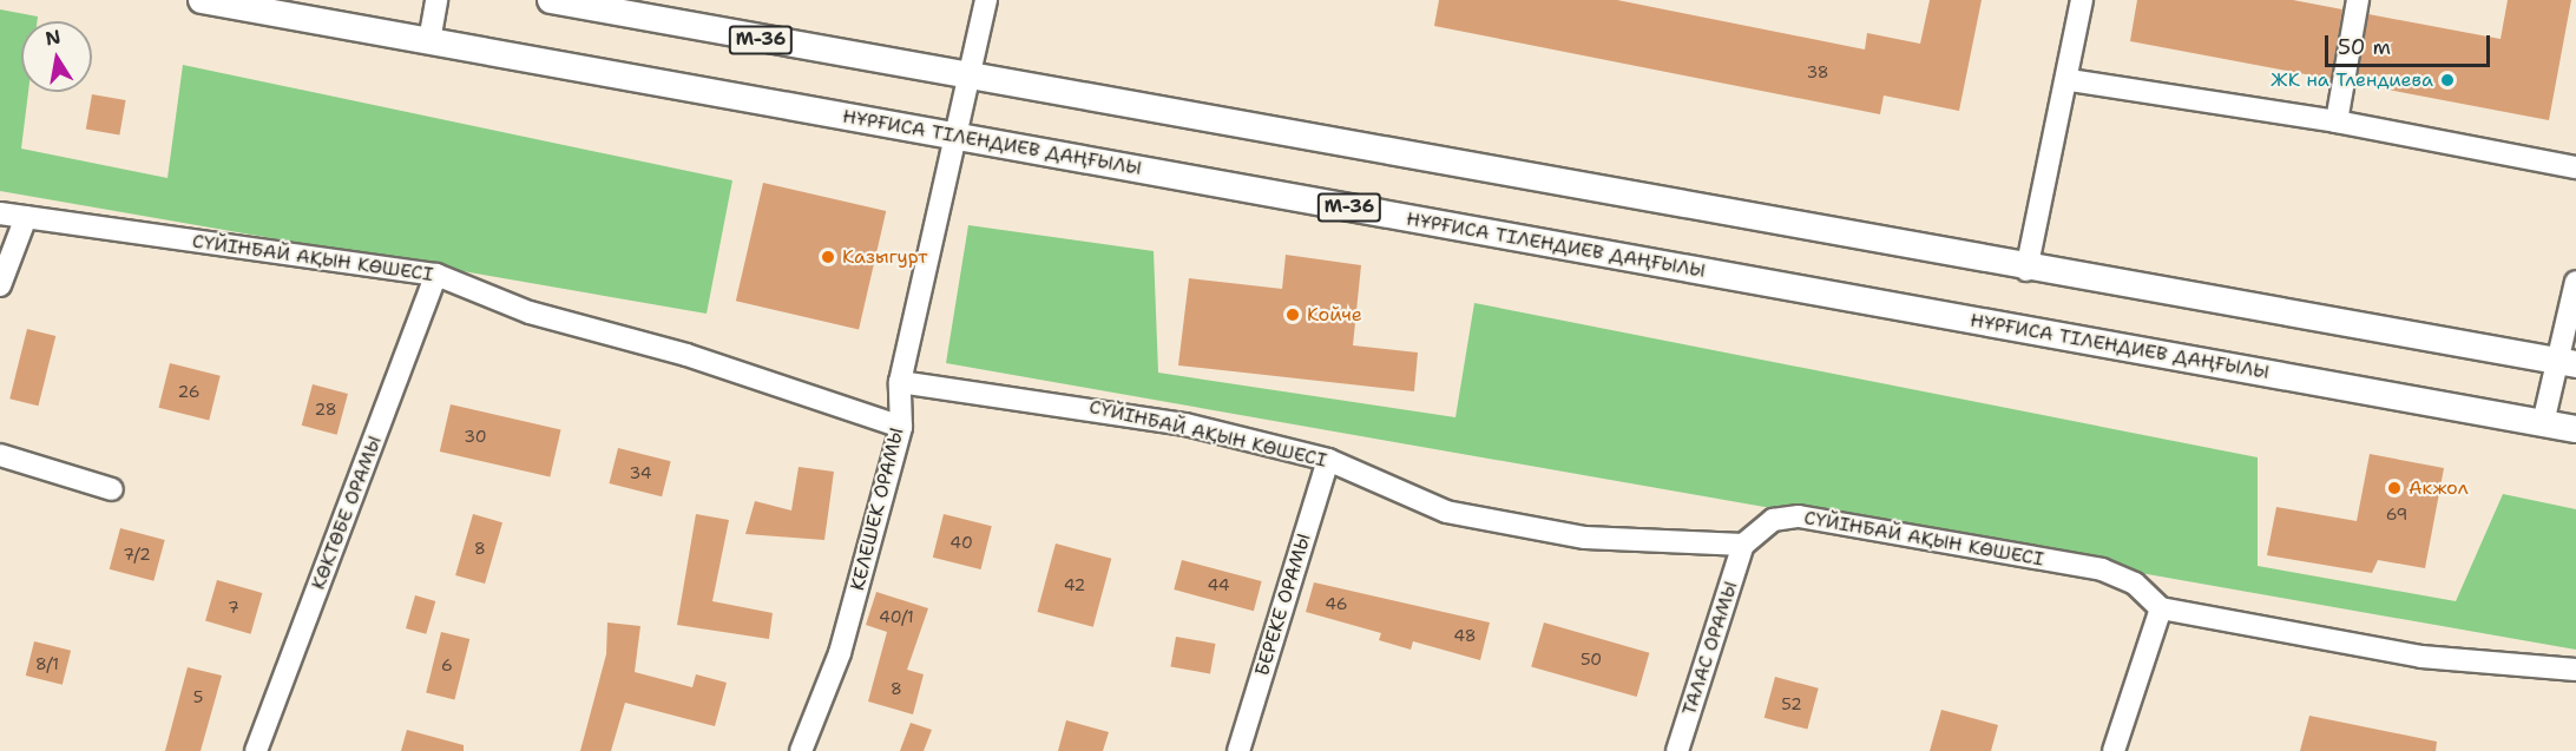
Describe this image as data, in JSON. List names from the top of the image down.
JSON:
{
  "streets": {
    "main road": ["M-36", "НҰРҒИСА ТІЛЕНДИЕВ ДАҢҒЫЛЫ"],
    "street": [
      "СҮЙІНБАЙ АҚЫН КӨШЕСІ",
      "КЕЛЕШЕК ОРАМЫ",
      "КӨКТӨБЕ ОРАМЫ",
      "БЕРЕКЕ ОРАМЫ",
      "ТАЛАС ОРАМЫ"
    ]
  },
  "crossings": [
    ["M-36", "КЕЛЕШЕК ОРАМЫ"],
    ["НҰРҒИСА ТІЛЕНДИЕВ ДАҢҒЫЛЫ", "КЕЛЕШЕК ОРАМЫ"],
    ["СҮЙІНБАЙ АҚЫН КӨШЕСІ", "КЕЛЕШЕК ОРАМЫ"],
    ["СҮЙІНБАЙ АҚЫН КӨШЕСІ", "КӨКТӨБЕ ОРАМЫ"],
    ["СҮЙІНБАЙ АҚЫН КӨШЕСІ", "БЕРЕКЕ ОРАМЫ"],
    ["СҮЙІНБАЙ АҚЫН КӨШЕСІ", "ТАЛАС ОРАМЫ"]
  ],
  "places": [
    "ЖК на Тлендиева",
    "Казыгурт",
    "Койче",
    "Акжол"
  ],
  "house_numbers": [
    "38",
    "26",
    "28",
    "30",
    "34",
    "69",
    "40",
    "8",
    "7/2",
    "42",
    "44",
    "46",
    "7",
    "40/1",
    "48",
    "50",
    "8/1",
    "6",
    "8",
    "5",
    "52"
  ],
  "scale_bar": "50 m",
  "north": "top"
}
